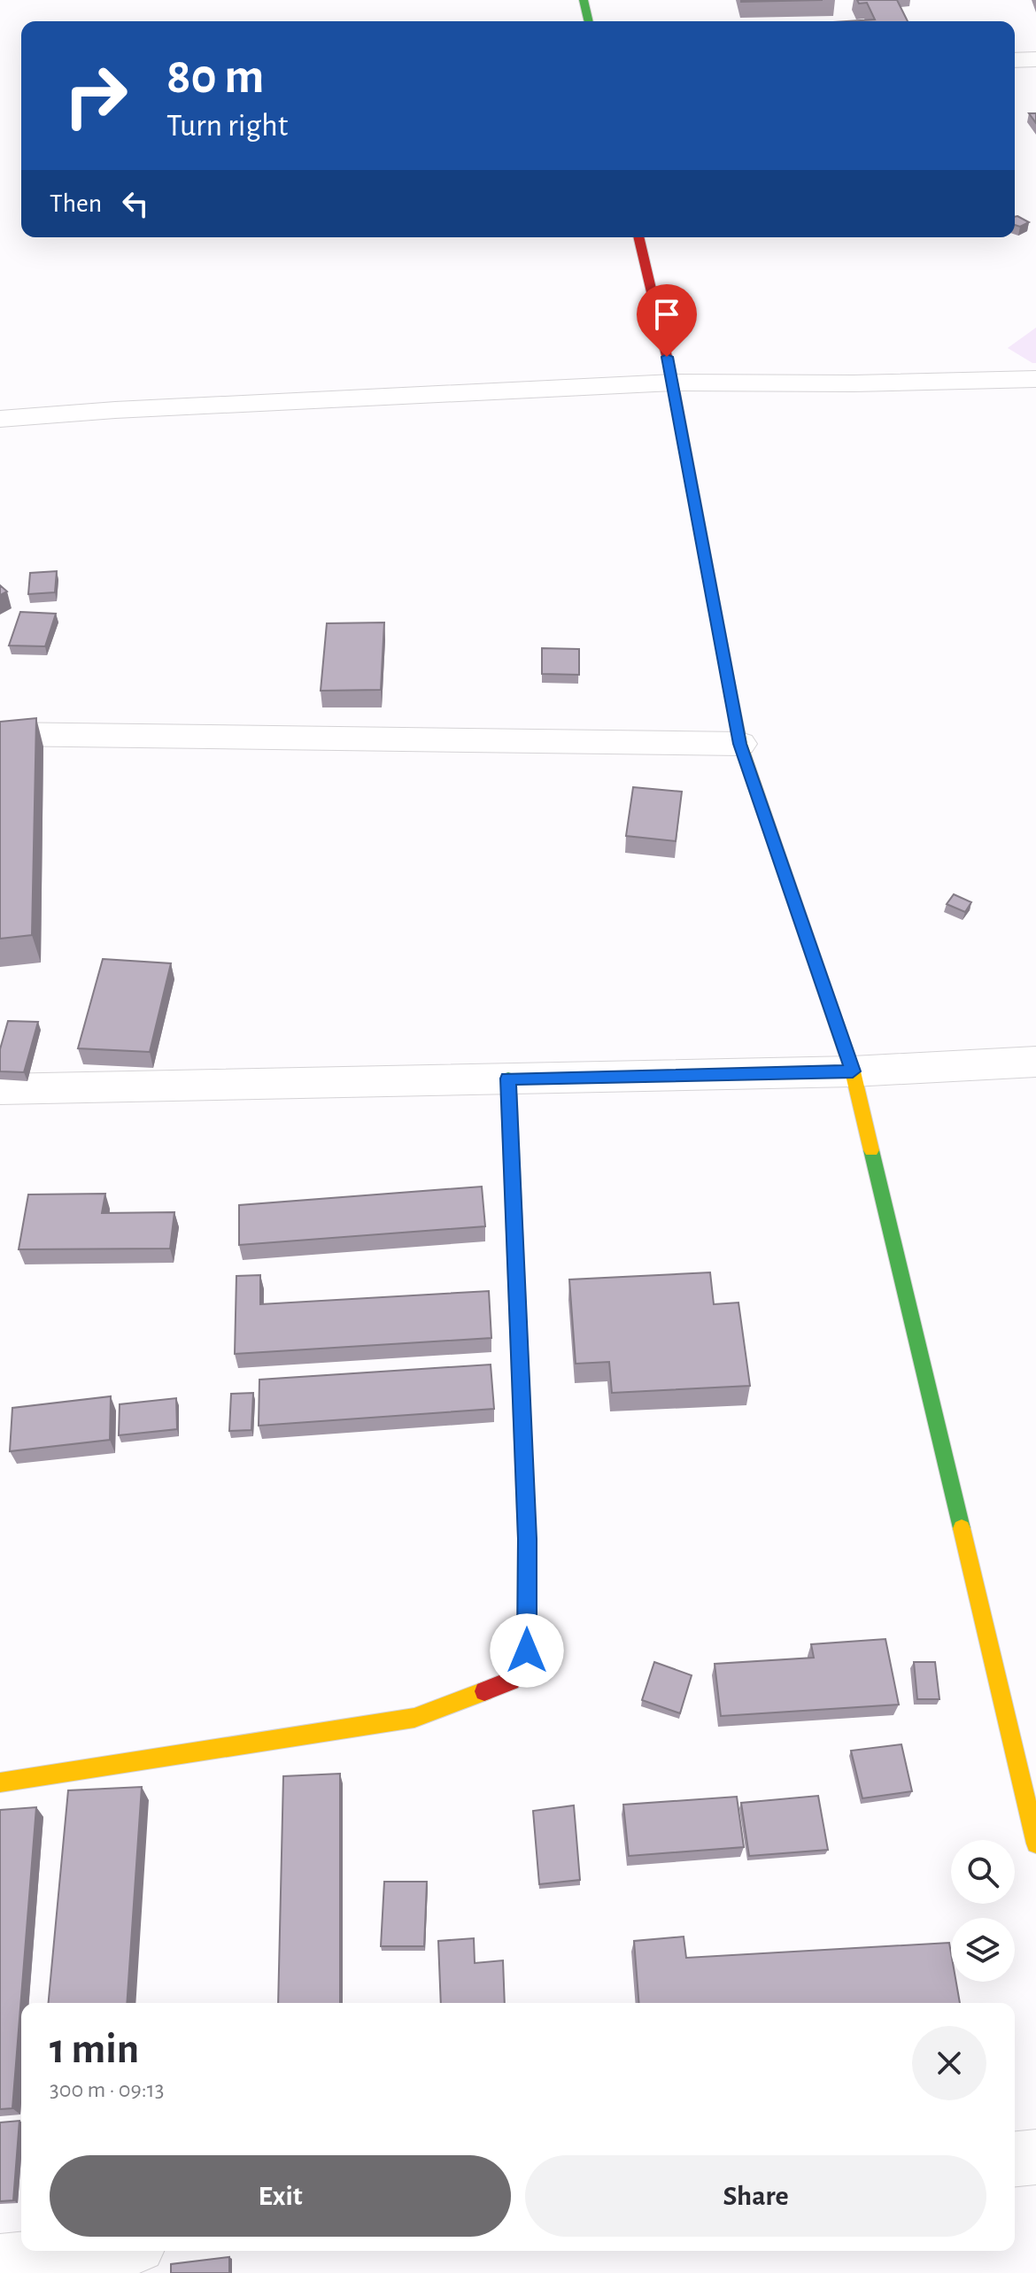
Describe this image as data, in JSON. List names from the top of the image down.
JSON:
{
  "page": {
    "turn": ["80 m", "Turn right"],
    "then": "Then",
    "heading": ["1 min", "300 m · 09:13"],
    "buttons": ["Exit", "Share"]
  }
}
